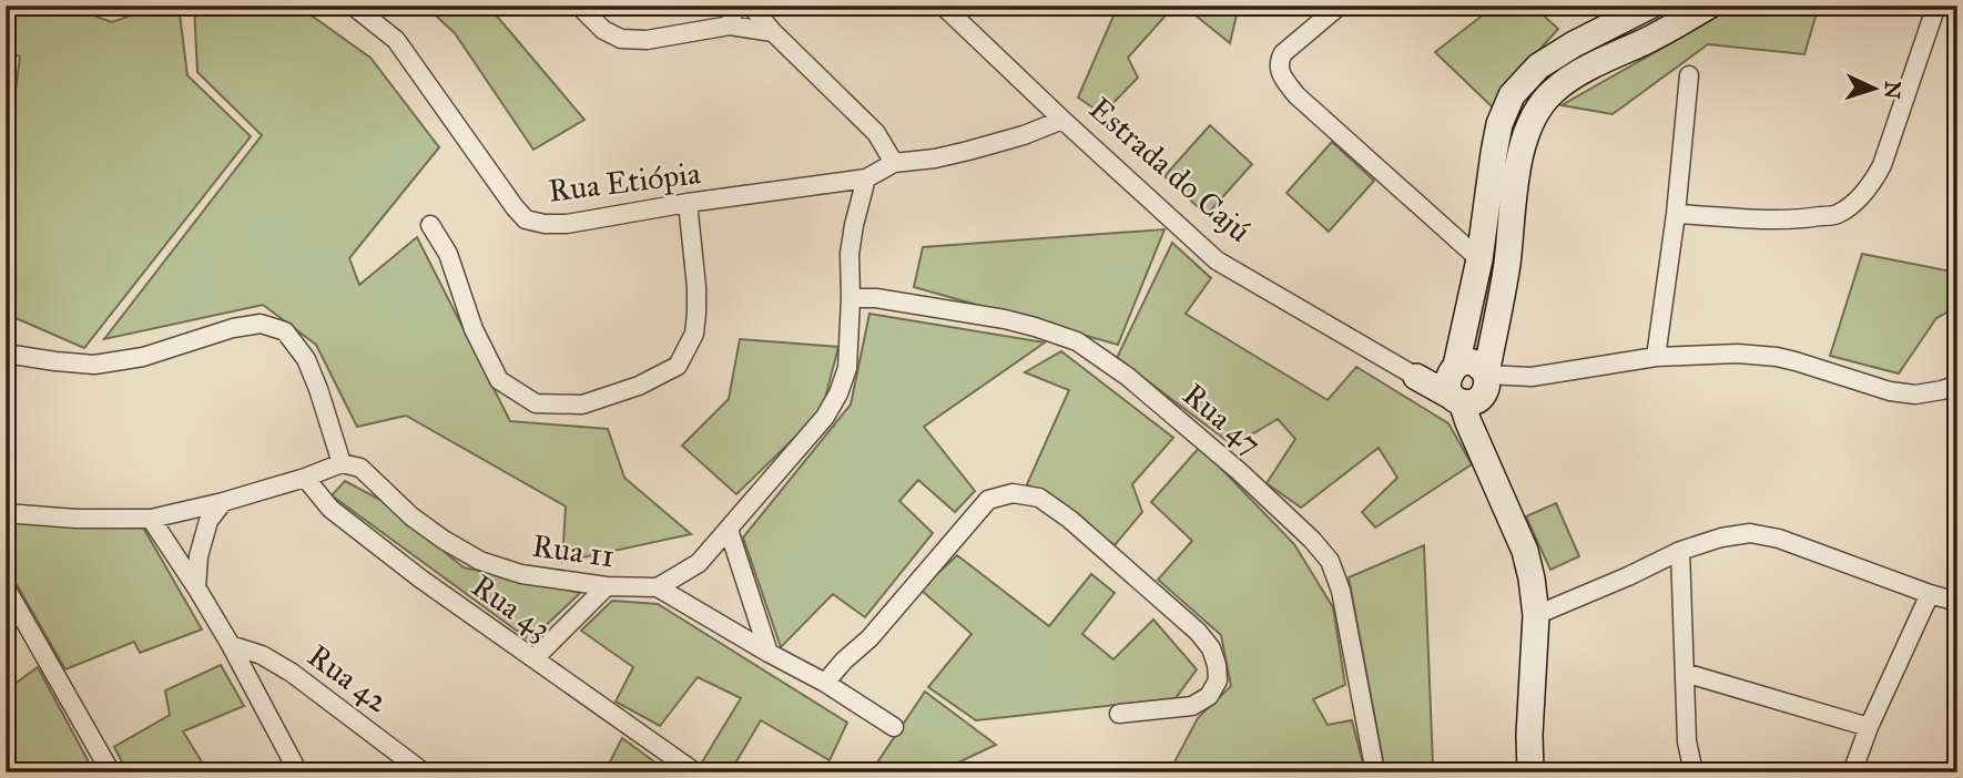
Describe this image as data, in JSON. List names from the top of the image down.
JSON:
{
  "streets": {
    "main road": ["Estrada do Cajú"],
    "street": [
      "Rua Etiópia",
      "Rua 47",
      "Rua 11",
      "Rua 43",
      "Rua 42"
    ]
  },
  "north": "right"
}
